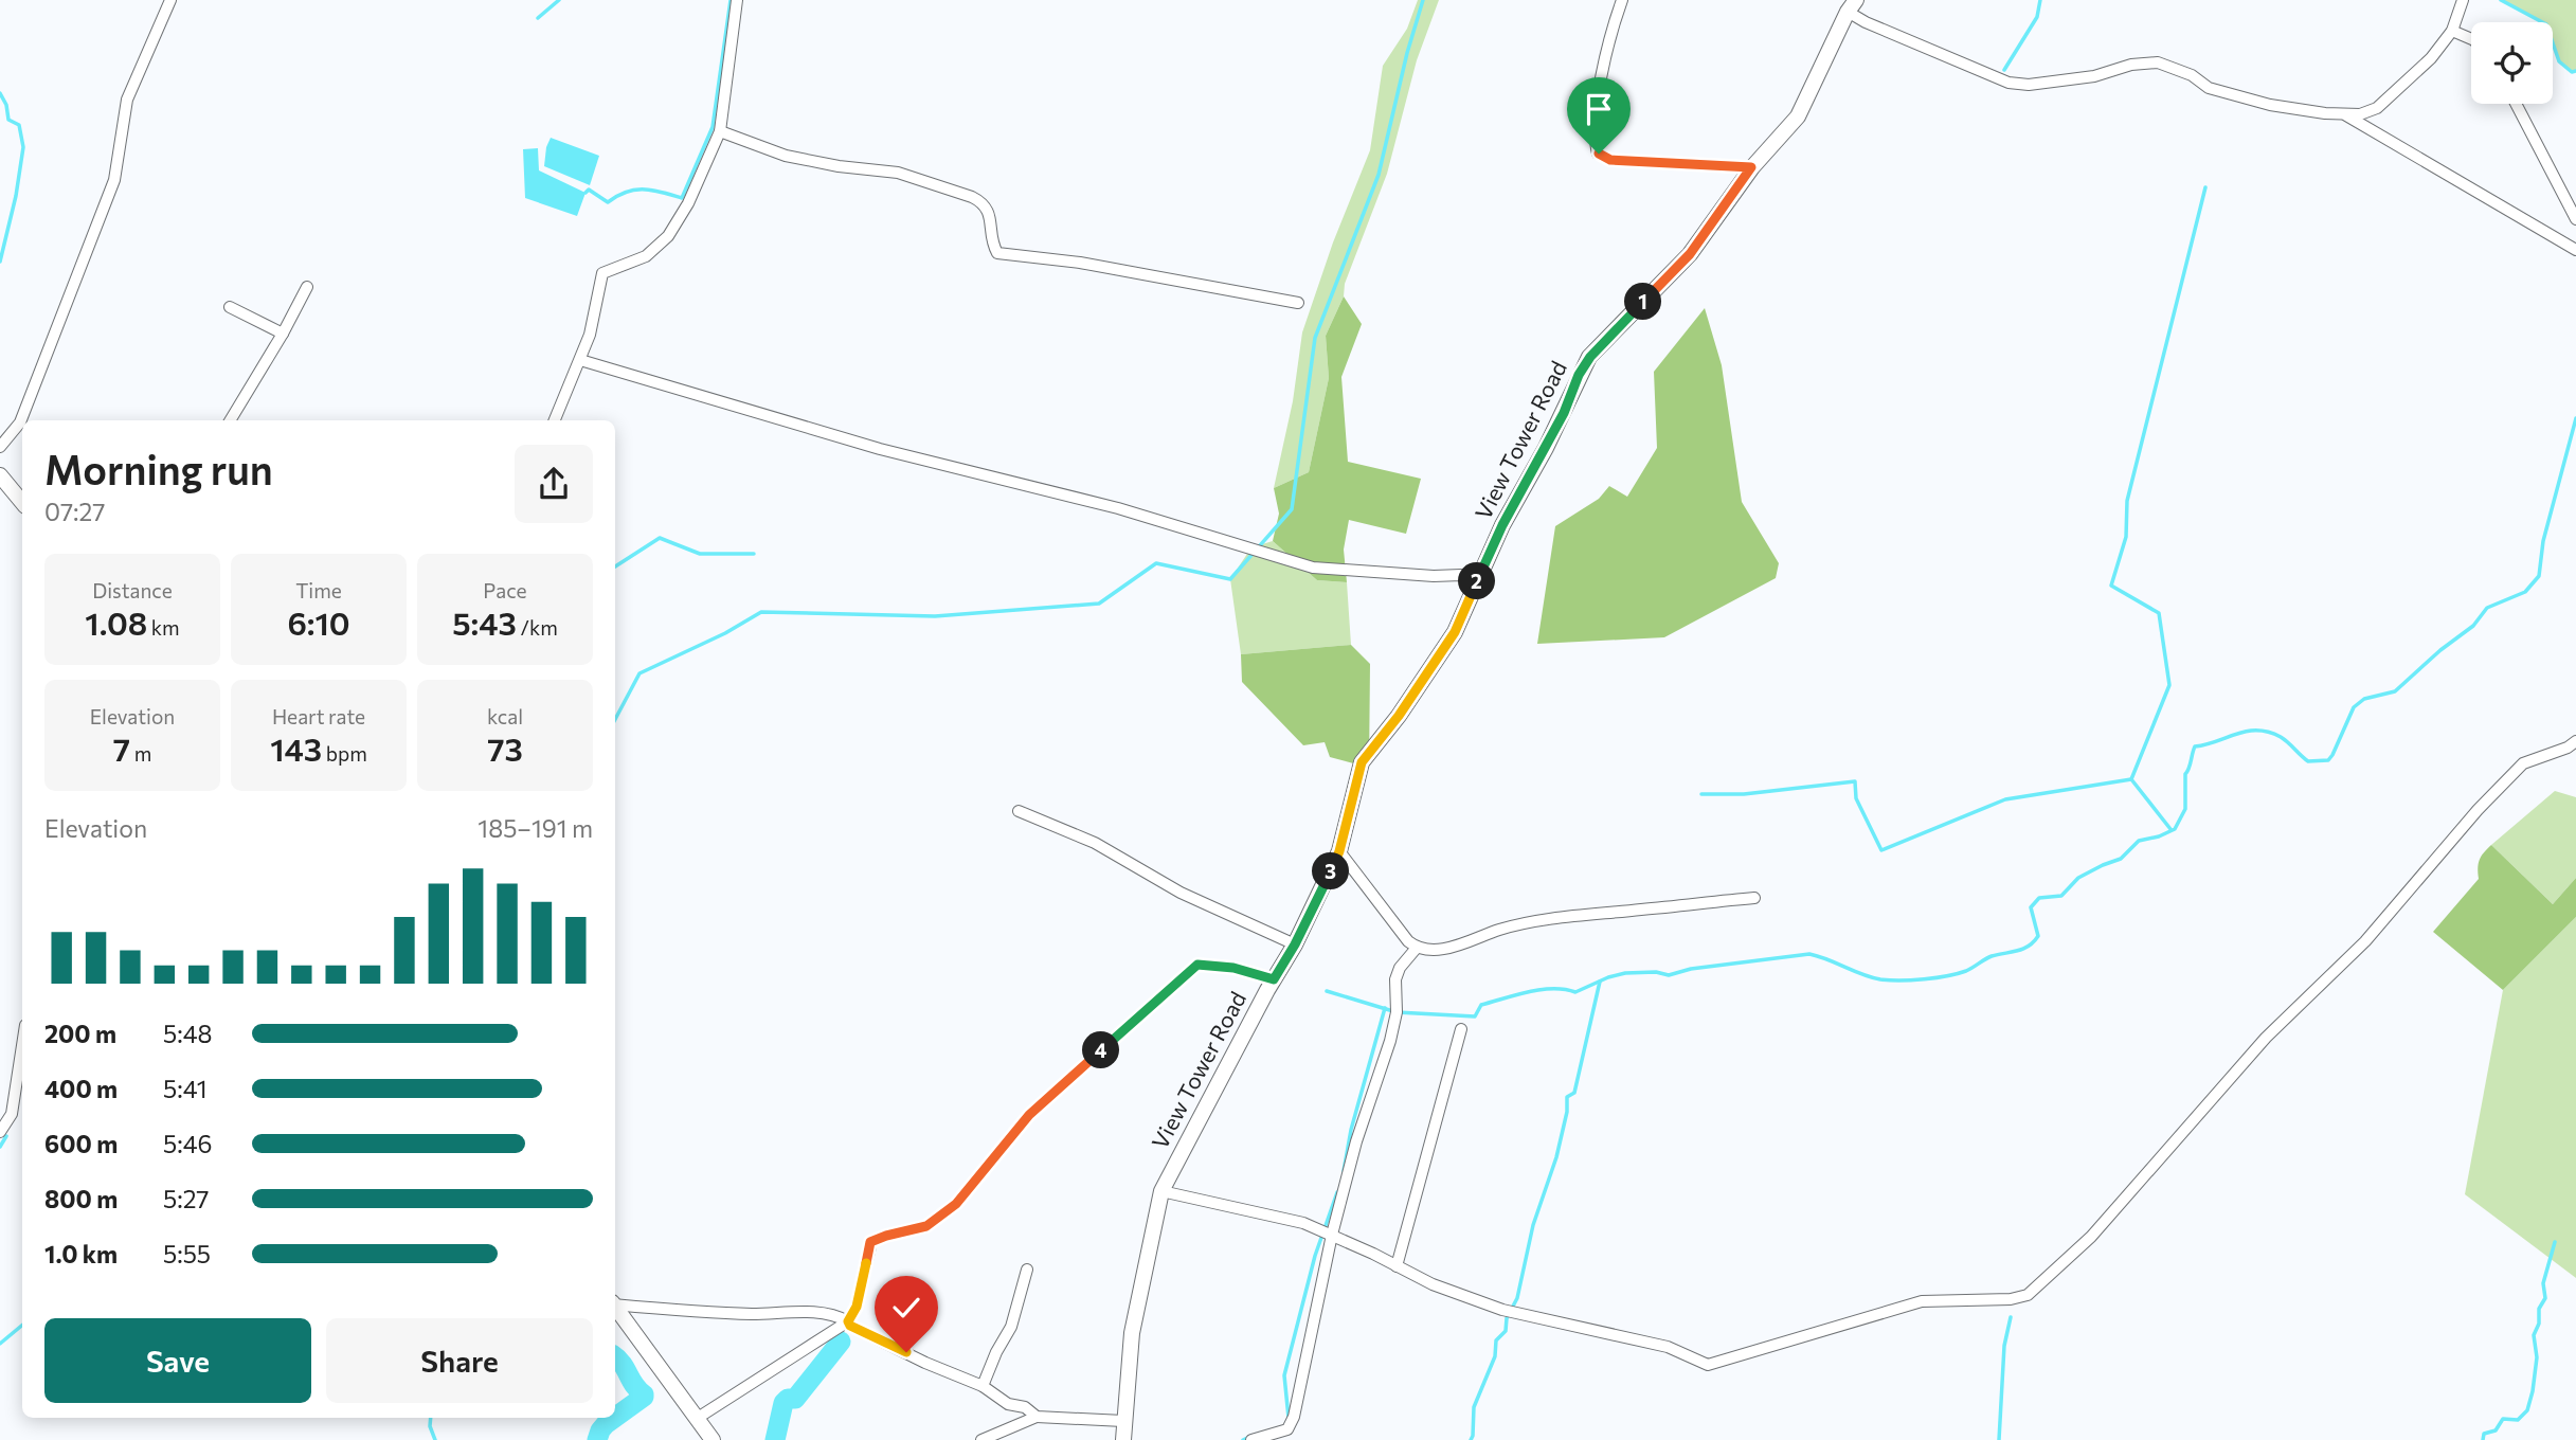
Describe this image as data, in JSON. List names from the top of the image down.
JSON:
{
  "streets": {
    "street": ["View Tower Road"]
  },
  "page": {
    "pins": [
      "1",
      "2",
      "3",
      "4"
    ],
    "heading": ["Morning run", "07:27"],
    "stats": [
      ["Distance", "1.08 km"],
      ["Time", "6:10"],
      ["Pace", "5:43 /km"],
      ["Elevation", "7 m"],
      ["Heart rate", "143 bpm"],
      ["kcal", "73"]
    ],
    "chart": ["Elevation", "185–191 m"],
    "list": [
      {
        "name": "200 m",
        "note": "5:48"
      },
      {
        "name": "400 m",
        "note": "5:41"
      },
      {
        "name": "600 m",
        "note": "5:46"
      },
      {
        "name": "800 m",
        "note": "5:27"
      },
      {
        "name": "1.0 km",
        "note": "5:55"
      }
    ],
    "buttons": ["Save", "Share"]
  }
}
